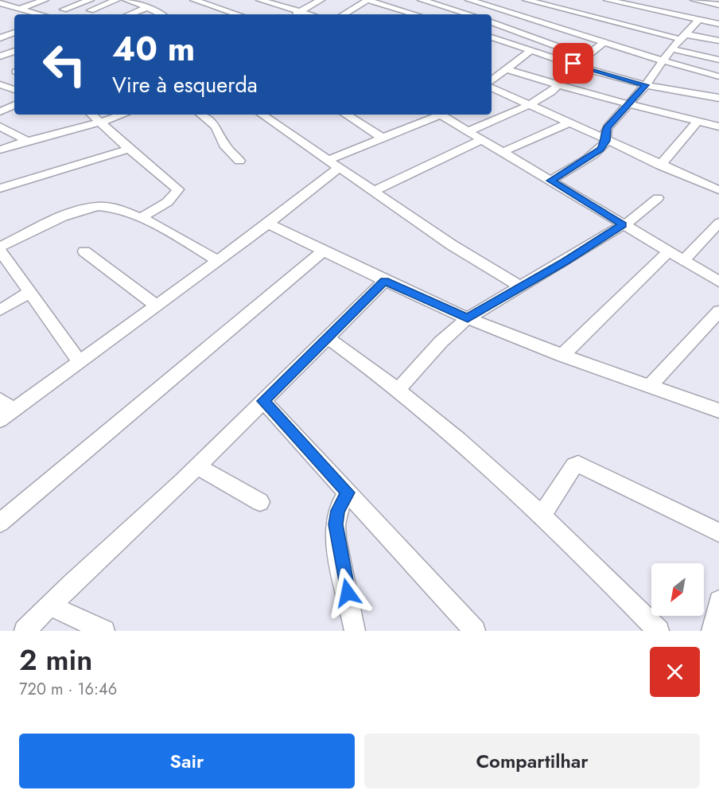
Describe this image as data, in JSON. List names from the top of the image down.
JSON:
{
  "north": "bottom left",
  "page": {
    "turn": ["40 m", "Vire à esquerda"],
    "heading": ["2 min", "720 m · 16:46"],
    "buttons": ["Sair", "Compartilhar"]
  }
}
